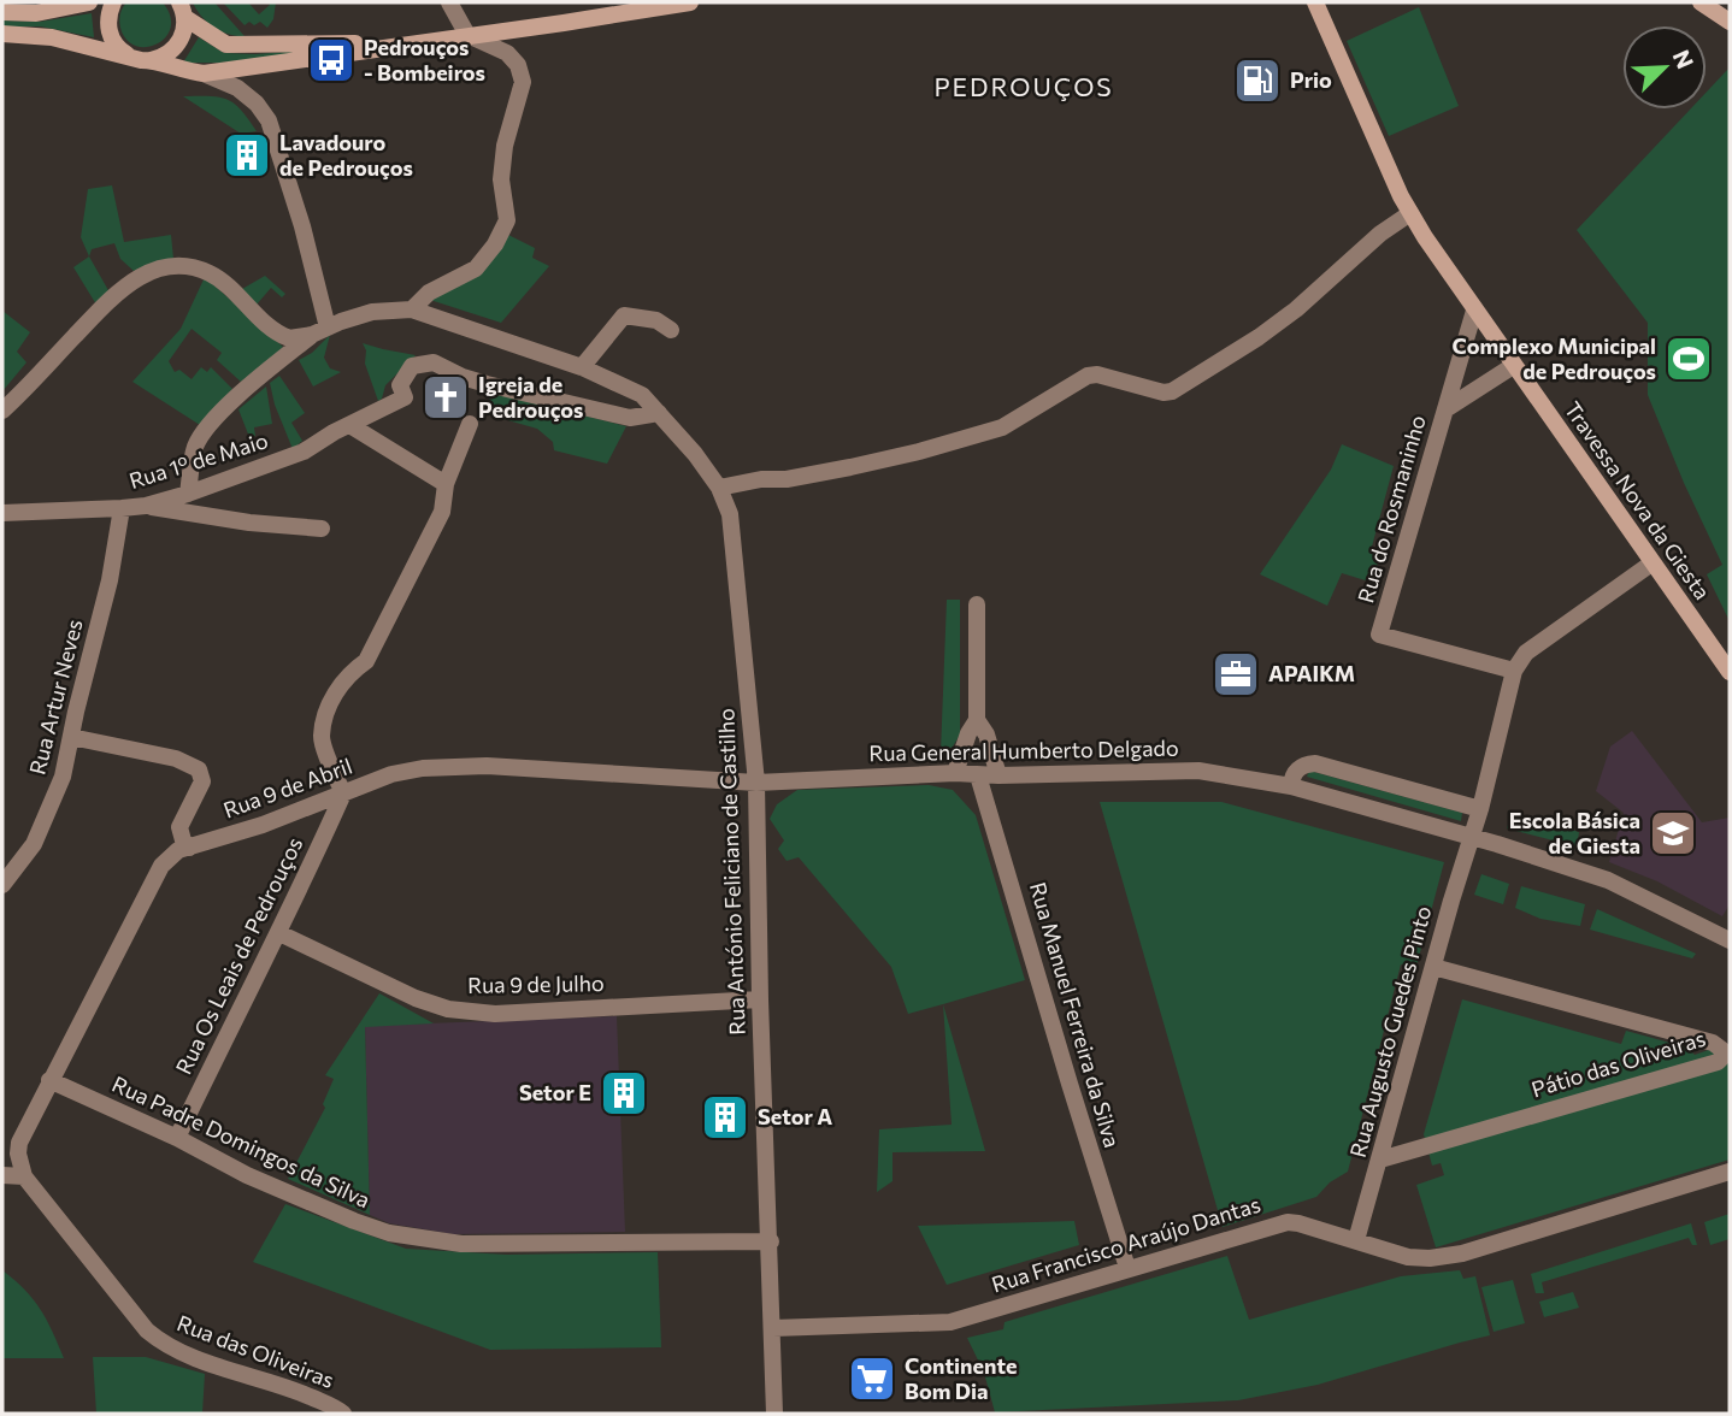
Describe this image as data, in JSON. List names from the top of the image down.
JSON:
{
  "streets": {
    "main road": ["Travessa Nova da Giesta"],
    "street": [
      "Rua 1º de Maio",
      "Rua do Rosmaninho",
      "Rua Artur Neves",
      "Rua General Humberto Delgado",
      "Rua 9 de Abril",
      "Rua António Feliciano de Castilho",
      "Rua Os Leais de Pedrouços",
      "Rua 9 de Julho",
      "Rua Manuel Ferreira da Silva",
      "Rua Augusto Guedes Pinto",
      "Pátio das Oliveiras",
      "Rua Padre Domingos da Silva",
      "Rua Francisco Araújo Dantas",
      "Rua das Oliveiras"
    ]
  },
  "crossings": [
    ["Rua 1º de Maio", "Rua Artur Neves"],
    ["Rua 1º de Maio", "Rua António Feliciano de Castilho"],
    ["Travessa Nova da Giesta", "Rua do Rosmaninho"],
    ["Rua do Rosmaninho", "Rua Augusto Guedes Pinto"],
    ["Rua General Humberto Delgado", "Rua 9 de Abril"],
    ["Rua General Humberto Delgado", "Rua António Feliciano de Castilho"],
    ["Rua General Humberto Delgado", "Rua Manuel Ferreira da Silva"],
    ["Rua General Humberto Delgado", "Rua Augusto Guedes Pinto"],
    ["Rua 9 de Abril", "Rua António Feliciano de Castilho"],
    ["Rua 9 de Abril", "Rua Os Leais de Pedrouços"],
    ["Rua 9 de Abril", "Rua Padre Domingos da Silva"],
    ["Rua 9 de Abril", "Rua das Oliveiras"],
    ["Rua António Feliciano de Castilho", "Rua 9 de Julho"],
    ["Rua António Feliciano de Castilho", "Rua Padre Domingos da Silva"],
    ["Rua António Feliciano de Castilho", "Rua Francisco Araújo Dantas"],
    ["Rua Os Leais de Pedrouços", "Rua 9 de Julho"],
    ["Rua Os Leais de Pedrouços", "Rua Padre Domingos da Silva"],
    ["Rua Manuel Ferreira da Silva", "Rua Francisco Araújo Dantas"],
    ["Rua Augusto Guedes Pinto", "Pátio das Oliveiras"],
    ["Rua Augusto Guedes Pinto", "Rua Francisco Araújo Dantas"]
  ],
  "districts": ["PEDROUÇOS"],
  "places": {
    "bus stop": ["Pedrouços - Bombeiros"],
    "fuel station": ["Prio"],
    "building": ["Lavadouro de Pedrouços", "Setor E", "Setor A"],
    "sports": ["Complexo Municipal de Pedrouços"],
    "church": ["Igreja de Pedrouços"],
    "office": ["APAIKM"],
    "school or university": ["Escola Básica de Giesta"],
    "supermarket": ["Continente Bom Dia"]
  },
  "north": "top right"
}
